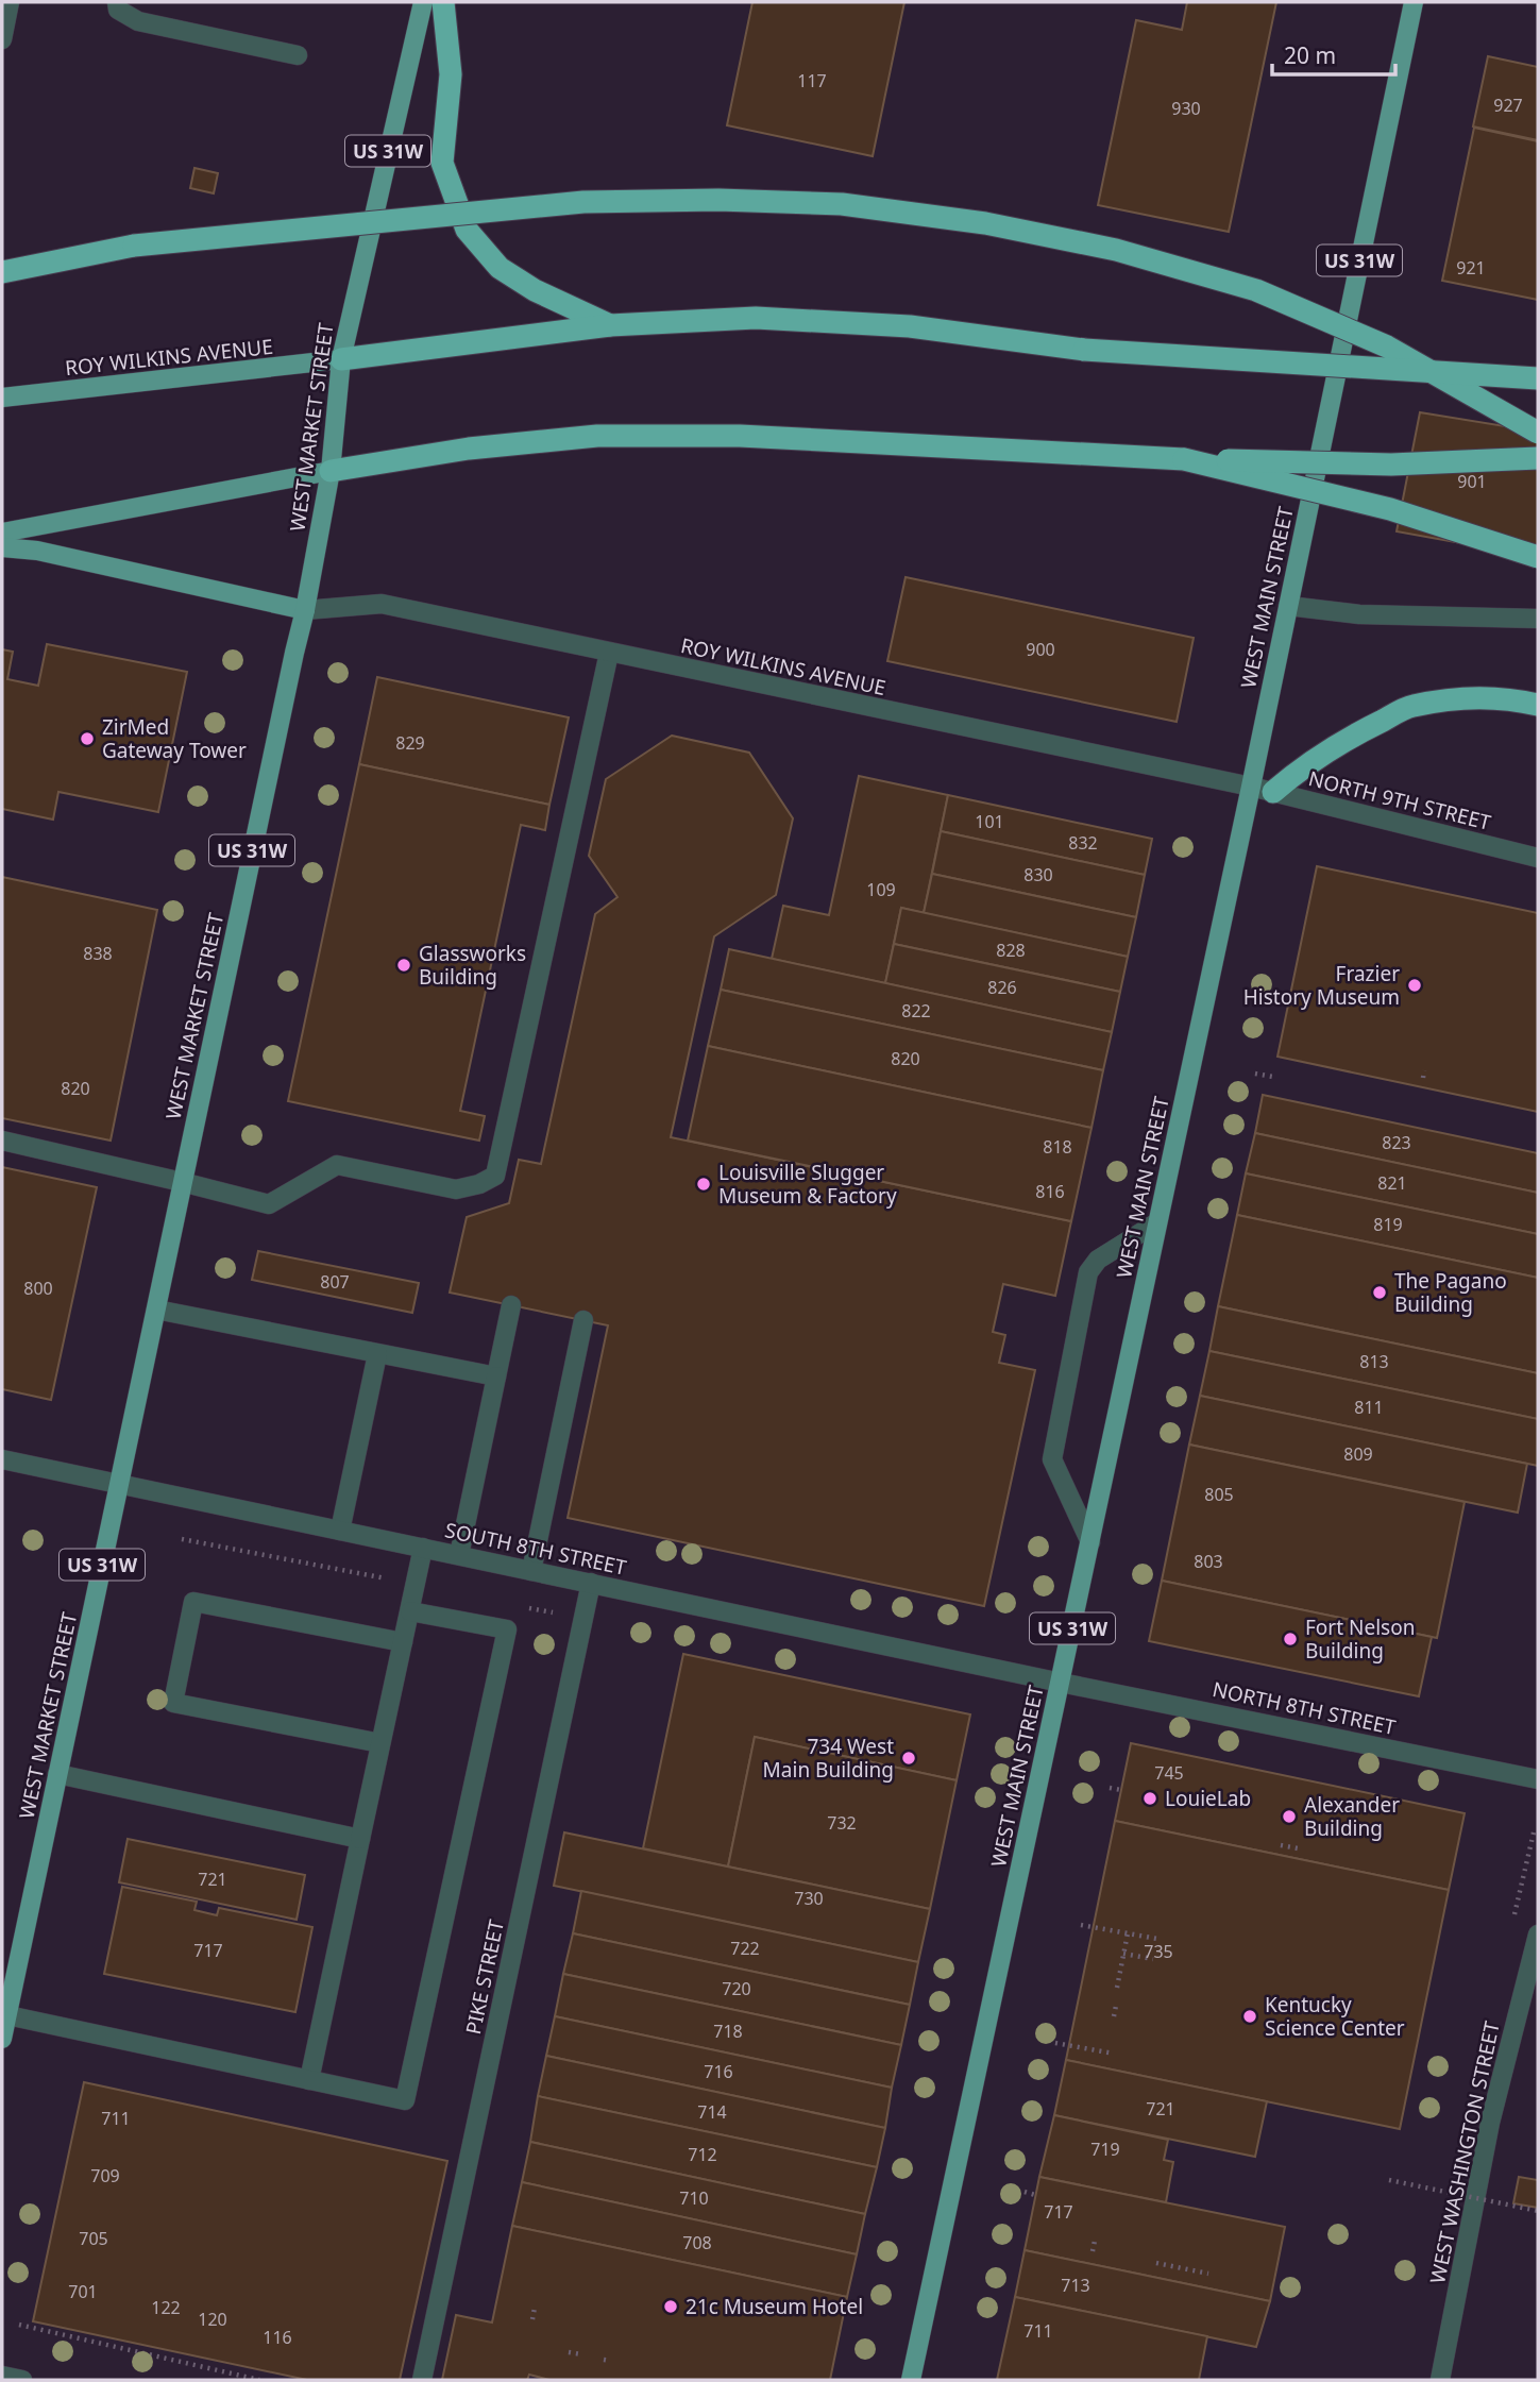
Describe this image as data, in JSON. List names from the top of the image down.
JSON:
{
  "streets": {
    "main road": [
      "US 31W",
      "ROY WILKINS AVENUE",
      "WEST MARKET STREET",
      "WEST MAIN STREET"
    ],
    "street": [
      "NORTH 9TH STREET",
      "SOUTH 8TH STREET",
      "NORTH 8TH STREET",
      "PIKE STREET",
      "WEST WASHINGTON STREET"
    ]
  },
  "crossings": [
    ["ROY WILKINS AVENUE", "WEST MARKET STREET"],
    ["ROY WILKINS AVENUE", "WEST MAIN STREET"],
    ["ROY WILKINS AVENUE", "NORTH 9TH STREET"],
    ["WEST MARKET STREET", "SOUTH 8TH STREET"],
    ["WEST MAIN STREET", "NORTH 9TH STREET"],
    ["WEST MAIN STREET", "SOUTH 8TH STREET"],
    ["WEST MAIN STREET", "NORTH 8TH STREET"],
    ["SOUTH 8TH STREET", "NORTH 8TH STREET"],
    ["SOUTH 8TH STREET", "PIKE STREET"]
  ],
  "places": [
    "ZirMed Gateway Tower",
    "Glassworks Building",
    "Frazier History Museum",
    "Louisville Slugger Museum & Factory",
    "The Pagano Building",
    "Fort Nelson Building",
    "734 West Main Building",
    "LouieLab",
    "Alexander Building",
    "Kentucky Science Center",
    "21c Museum Hotel"
  ],
  "house_numbers": [
    "117",
    "927",
    "930",
    "921",
    "901",
    "900",
    "829",
    "101",
    "832",
    "830",
    "109",
    "828",
    "838",
    "826",
    "822",
    "820",
    "820",
    "823",
    "818",
    "821",
    "816",
    "819",
    "807",
    "800",
    "813",
    "811",
    "809",
    "805",
    "803",
    "745",
    "732",
    "721",
    "730",
    "722",
    "717",
    "735",
    "720",
    "718",
    "716",
    "721",
    "714",
    "711",
    "719",
    "712",
    "709",
    "710",
    "717",
    "705",
    "708",
    "713",
    "701",
    "122",
    "120",
    "711",
    "116"
  ],
  "scale_bar": "20 m"
}
